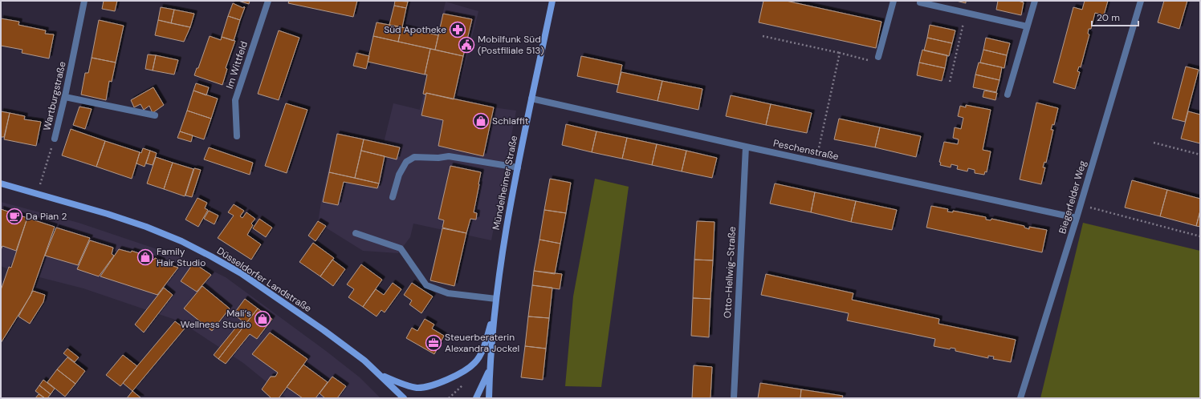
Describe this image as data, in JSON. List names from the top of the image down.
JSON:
{
  "streets": {
    "main road": ["Mündelheimer Straße", "Düsseldorfer Landstraße"],
    "street": [
      "Im Wittfeld",
      "Wartburgstraße",
      "Peschenstraße",
      "Biegerfelder Weg",
      "Otto-Hellwig-Straße"
    ]
  },
  "crossings": [
    ["Wartburgstraße", "Düsseldorfer Landstraße"],
    ["Peschenstraße", "Mündelheimer Straße"],
    ["Peschenstraße", "Biegerfelder Weg"],
    ["Peschenstraße", "Otto-Hellwig-Straße"],
    ["Mündelheimer Straße", "Düsseldorfer Landstraße"]
  ],
  "places": {
    "pharmacy": ["Süd Apotheke"],
    "public building": ["Mobilfunk Süd (Postfiliale 513)"],
    "shop": ["Schlaffit", "Family Hair Studio", "Mali‘s Wellness Studio"],
    "cafe": ["Da Pian 2"],
    "office": ["Steuerberaterin Alexandra Jockel"]
  },
  "scale_bar": "20 m"
}
